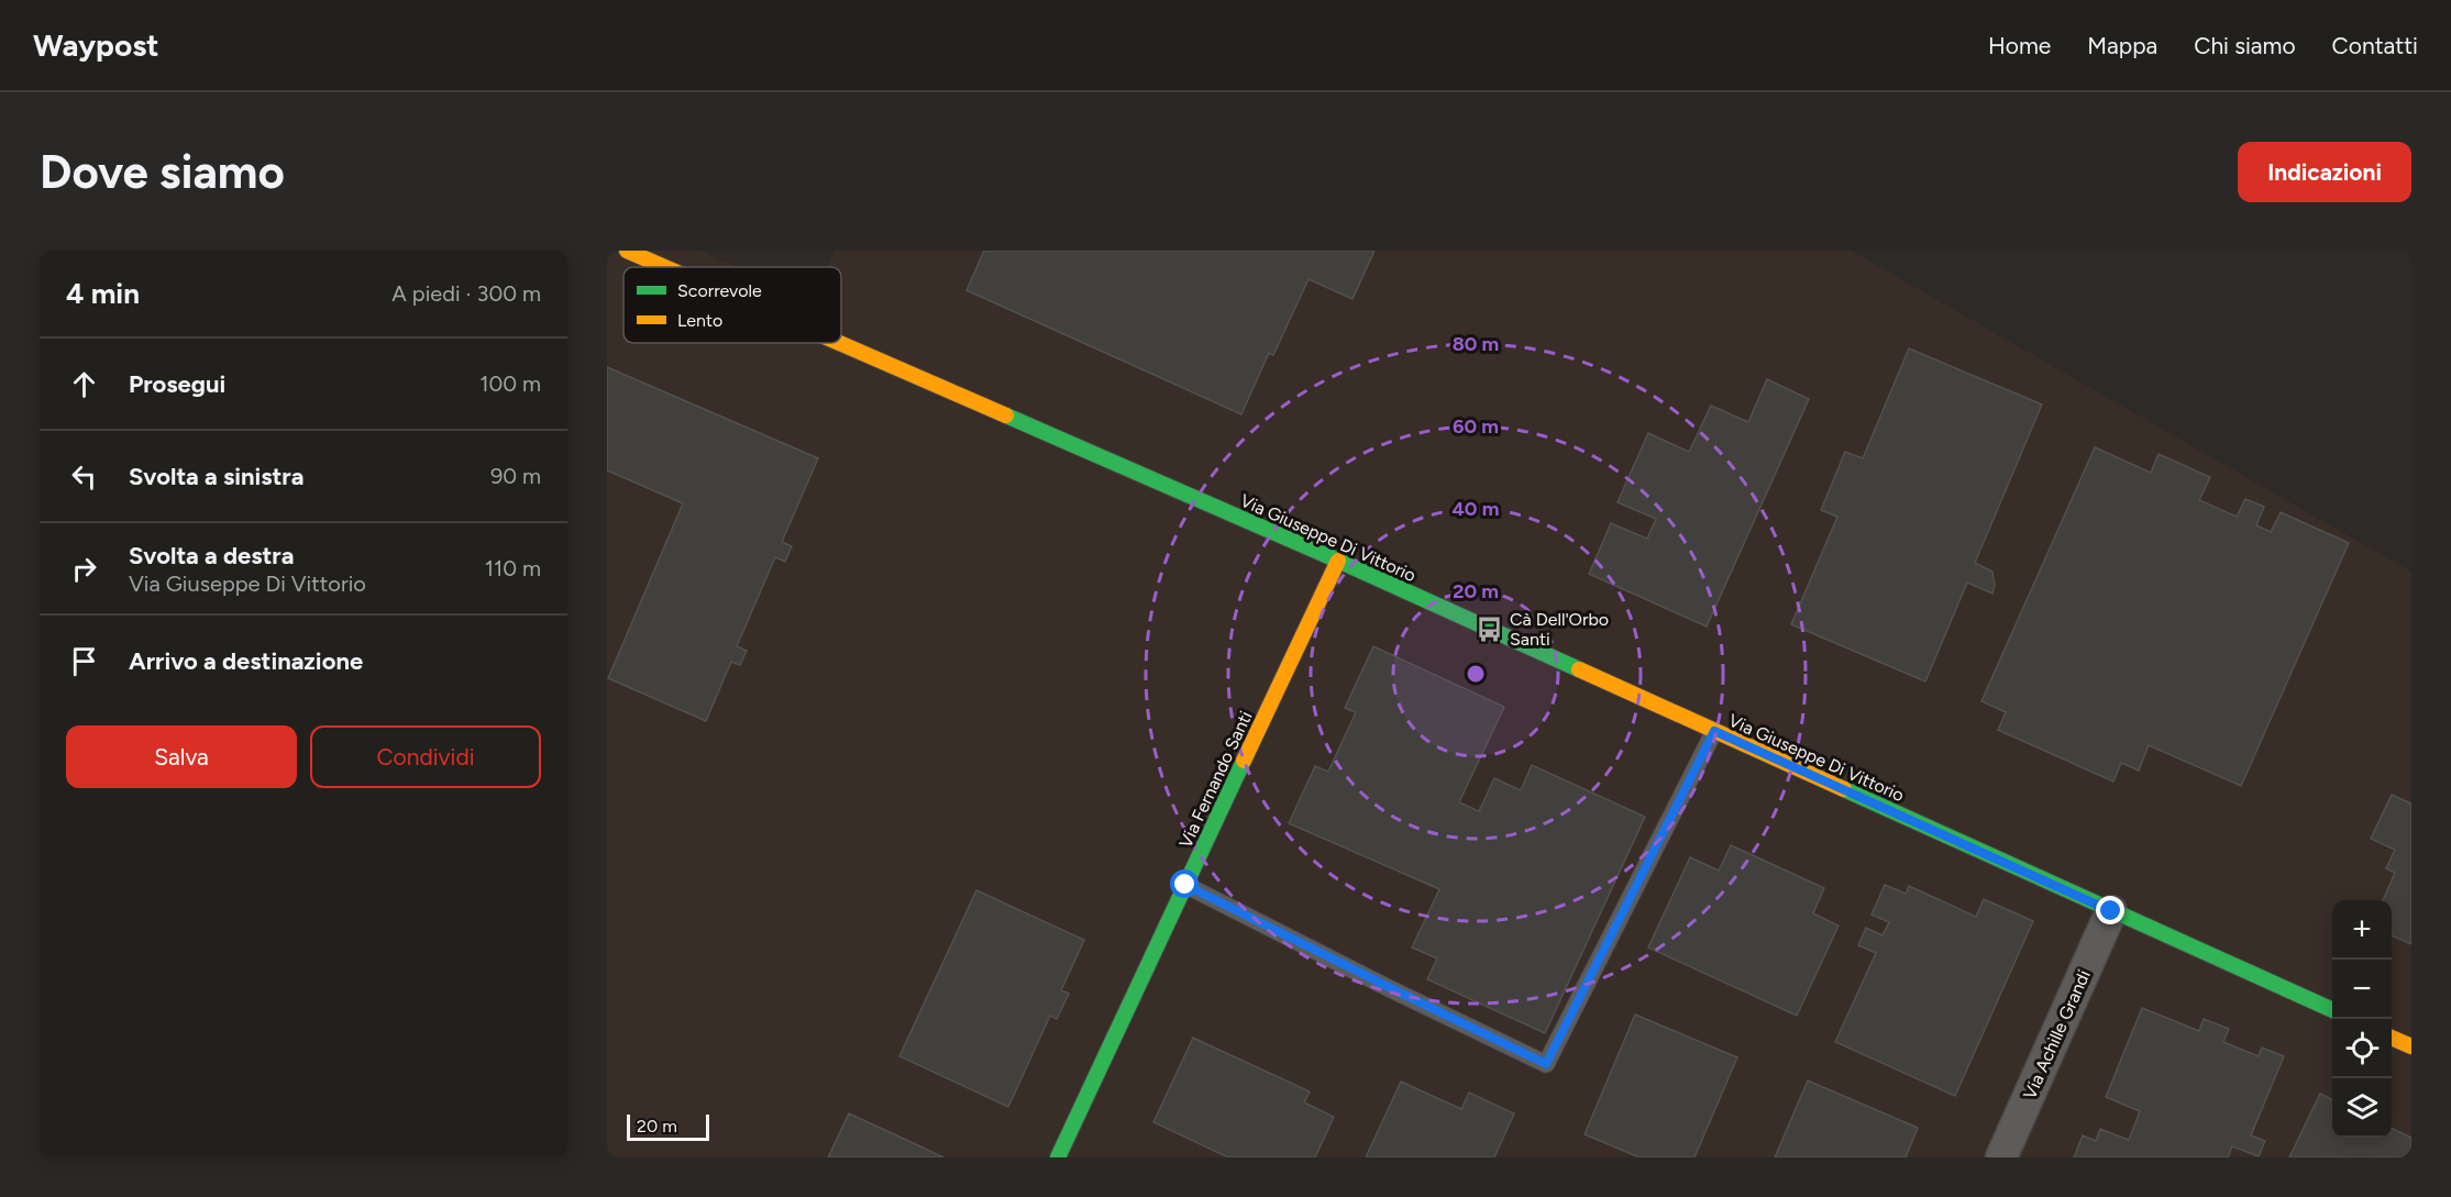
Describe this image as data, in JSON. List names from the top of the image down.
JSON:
{
  "streets": {
    "street": ["Via Giuseppe Di Vittorio", "Via Fernando Santi", "Via Achille Grandi"]
  },
  "crossings": [
    ["Via Giuseppe Di Vittorio", "Via Fernando Santi"],
    ["Via Giuseppe Di Vittorio", "Via Achille Grandi"]
  ],
  "places": {
    "bus stop": ["Cà Dell'Orbo Santi"]
  },
  "legend": ["Scorrevole", "Lento"],
  "scale_bar": "20 m",
  "page": {
    "header": "Waypost",
    "nav": [
      "Home",
      "Mappa",
      "Chi siamo",
      "Contatti"
    ],
    "buttons": [
      "Indicazioni",
      ["Salva", "Condividi"]
    ],
    "title": "Dove siamo",
    "heading": ["4 min", "A piedi · 300 m"],
    "list": [
      ["Prosegui", "100 m"],
      ["Svolta a sinistra", "90 m"],
      ["Svolta a destra", "Via Giuseppe Di Vittorio", "110 m"],
      "Arrivo a destinazione"
    ],
    "map_buttons": ["+", "−"],
    "scale": "20 m"
  },
  "rings": [
    "80 m",
    "60 m",
    "40 m",
    "20 m"
  ]
}
